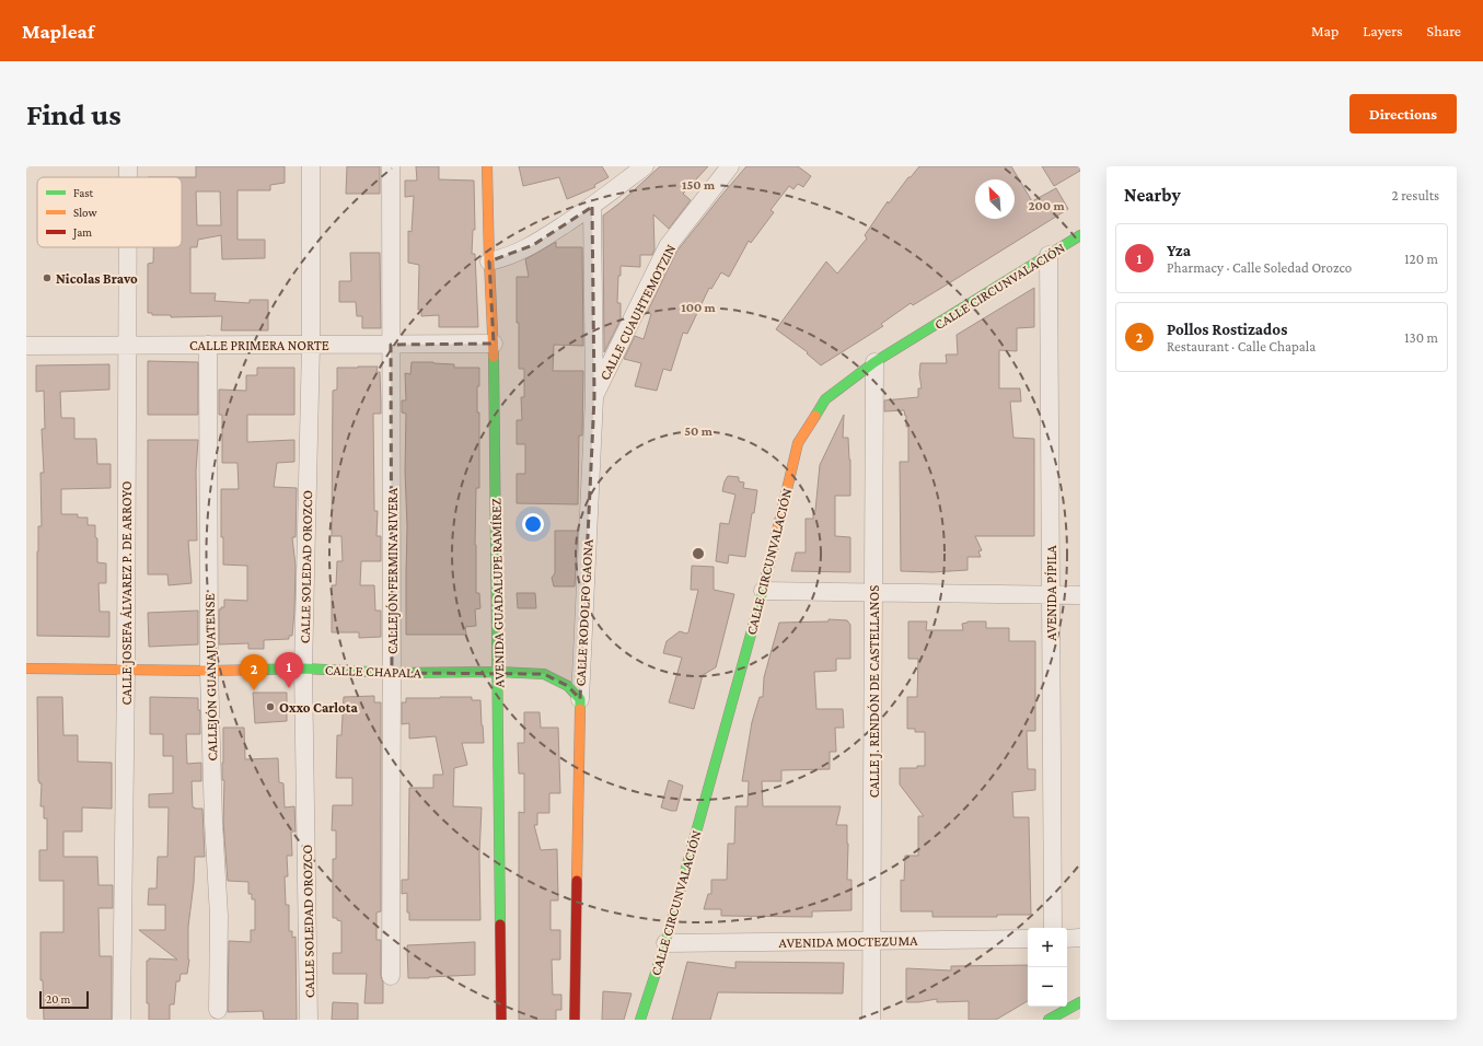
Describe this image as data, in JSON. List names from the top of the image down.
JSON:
{
  "streets": {
    "street": [
      "CALLE CIRCUNVALACIÓN",
      "CALLE CUAUHTEMOTZIN",
      "CALLE PRIMERA NORTE",
      "CALLE SOLEDAD OROZCO",
      "CALLEJÓN FERMINA RIVERA",
      "CALLE JOSEFA ÁLVAREZ P. DE ARROYO",
      "AVENIDA GUADALUPE RAMÍREZ",
      "AVENIDA PÍPILA",
      "CALLE RODOLFO GAONA",
      "CALLE CHAPALA",
      "CALLEJÓN GUANAJUATENSE",
      "CALLE J. RENDÓN DE CASTELLANOS",
      "AVENIDA MOCTEZUMA"
    ]
  },
  "crossings": [
    ["CALLE CIRCUNVALACIÓN", "AVENIDA PÍPILA"],
    ["CALLE CIRCUNVALACIÓN", "CALLE J. RENDÓN DE CASTELLANOS"],
    ["CALLE CIRCUNVALACIÓN", "AVENIDA MOCTEZUMA"],
    ["CALLE CUAUHTEMOTZIN", "CALLE RODOLFO GAONA"],
    ["CALLE PRIMERA NORTE", "CALLE SOLEDAD OROZCO"],
    ["CALLE PRIMERA NORTE", "CALLEJÓN FERMINA RIVERA"],
    ["CALLE PRIMERA NORTE", "CALLE JOSEFA ÁLVAREZ P. DE ARROYO"],
    ["CALLE PRIMERA NORTE", "AVENIDA GUADALUPE RAMÍREZ"],
    ["CALLE PRIMERA NORTE", "CALLEJÓN GUANAJUATENSE"],
    ["CALLE SOLEDAD OROZCO", "CALLE CHAPALA"],
    ["CALLEJÓN FERMINA RIVERA", "CALLE CHAPALA"],
    ["CALLE JOSEFA ÁLVAREZ P. DE ARROYO", "CALLE CHAPALA"],
    ["AVENIDA GUADALUPE RAMÍREZ", "CALLE CHAPALA"],
    ["CALLE RODOLFO GAONA", "CALLE CHAPALA"],
    ["CALLE CHAPALA", "CALLEJÓN GUANAJUATENSE"],
    ["CALLE J. RENDÓN DE CASTELLANOS", "AVENIDA MOCTEZUMA"]
  ],
  "places": ["Nicolas Bravo", "Oxxo Carlota"],
  "legend": ["Fast", "Slow", "Jam"],
  "scale_bar": "20 m",
  "north": "top left",
  "page": {
    "header": "Mapleaf",
    "nav": ["Map", "Layers", "Share"],
    "buttons": "Directions",
    "title": "Find us",
    "heading": ["Nearby", "2 results"],
    "list": [
      {
        "mark": "1",
        "name": "Yza",
        "note": "Pharmacy · Calle Soledad Orozco",
        "value": "120 m"
      },
      {
        "mark": "2",
        "name": "Pollos Rostizados",
        "note": "Restaurant · Calle Chapala",
        "value": "130 m"
      }
    ],
    "pins": ["1", "2"],
    "map_buttons": ["+", "−"],
    "scale": "20 m"
  },
  "rings": [
    "150 m",
    "200 m",
    "100 m",
    "50 m"
  ]
}
